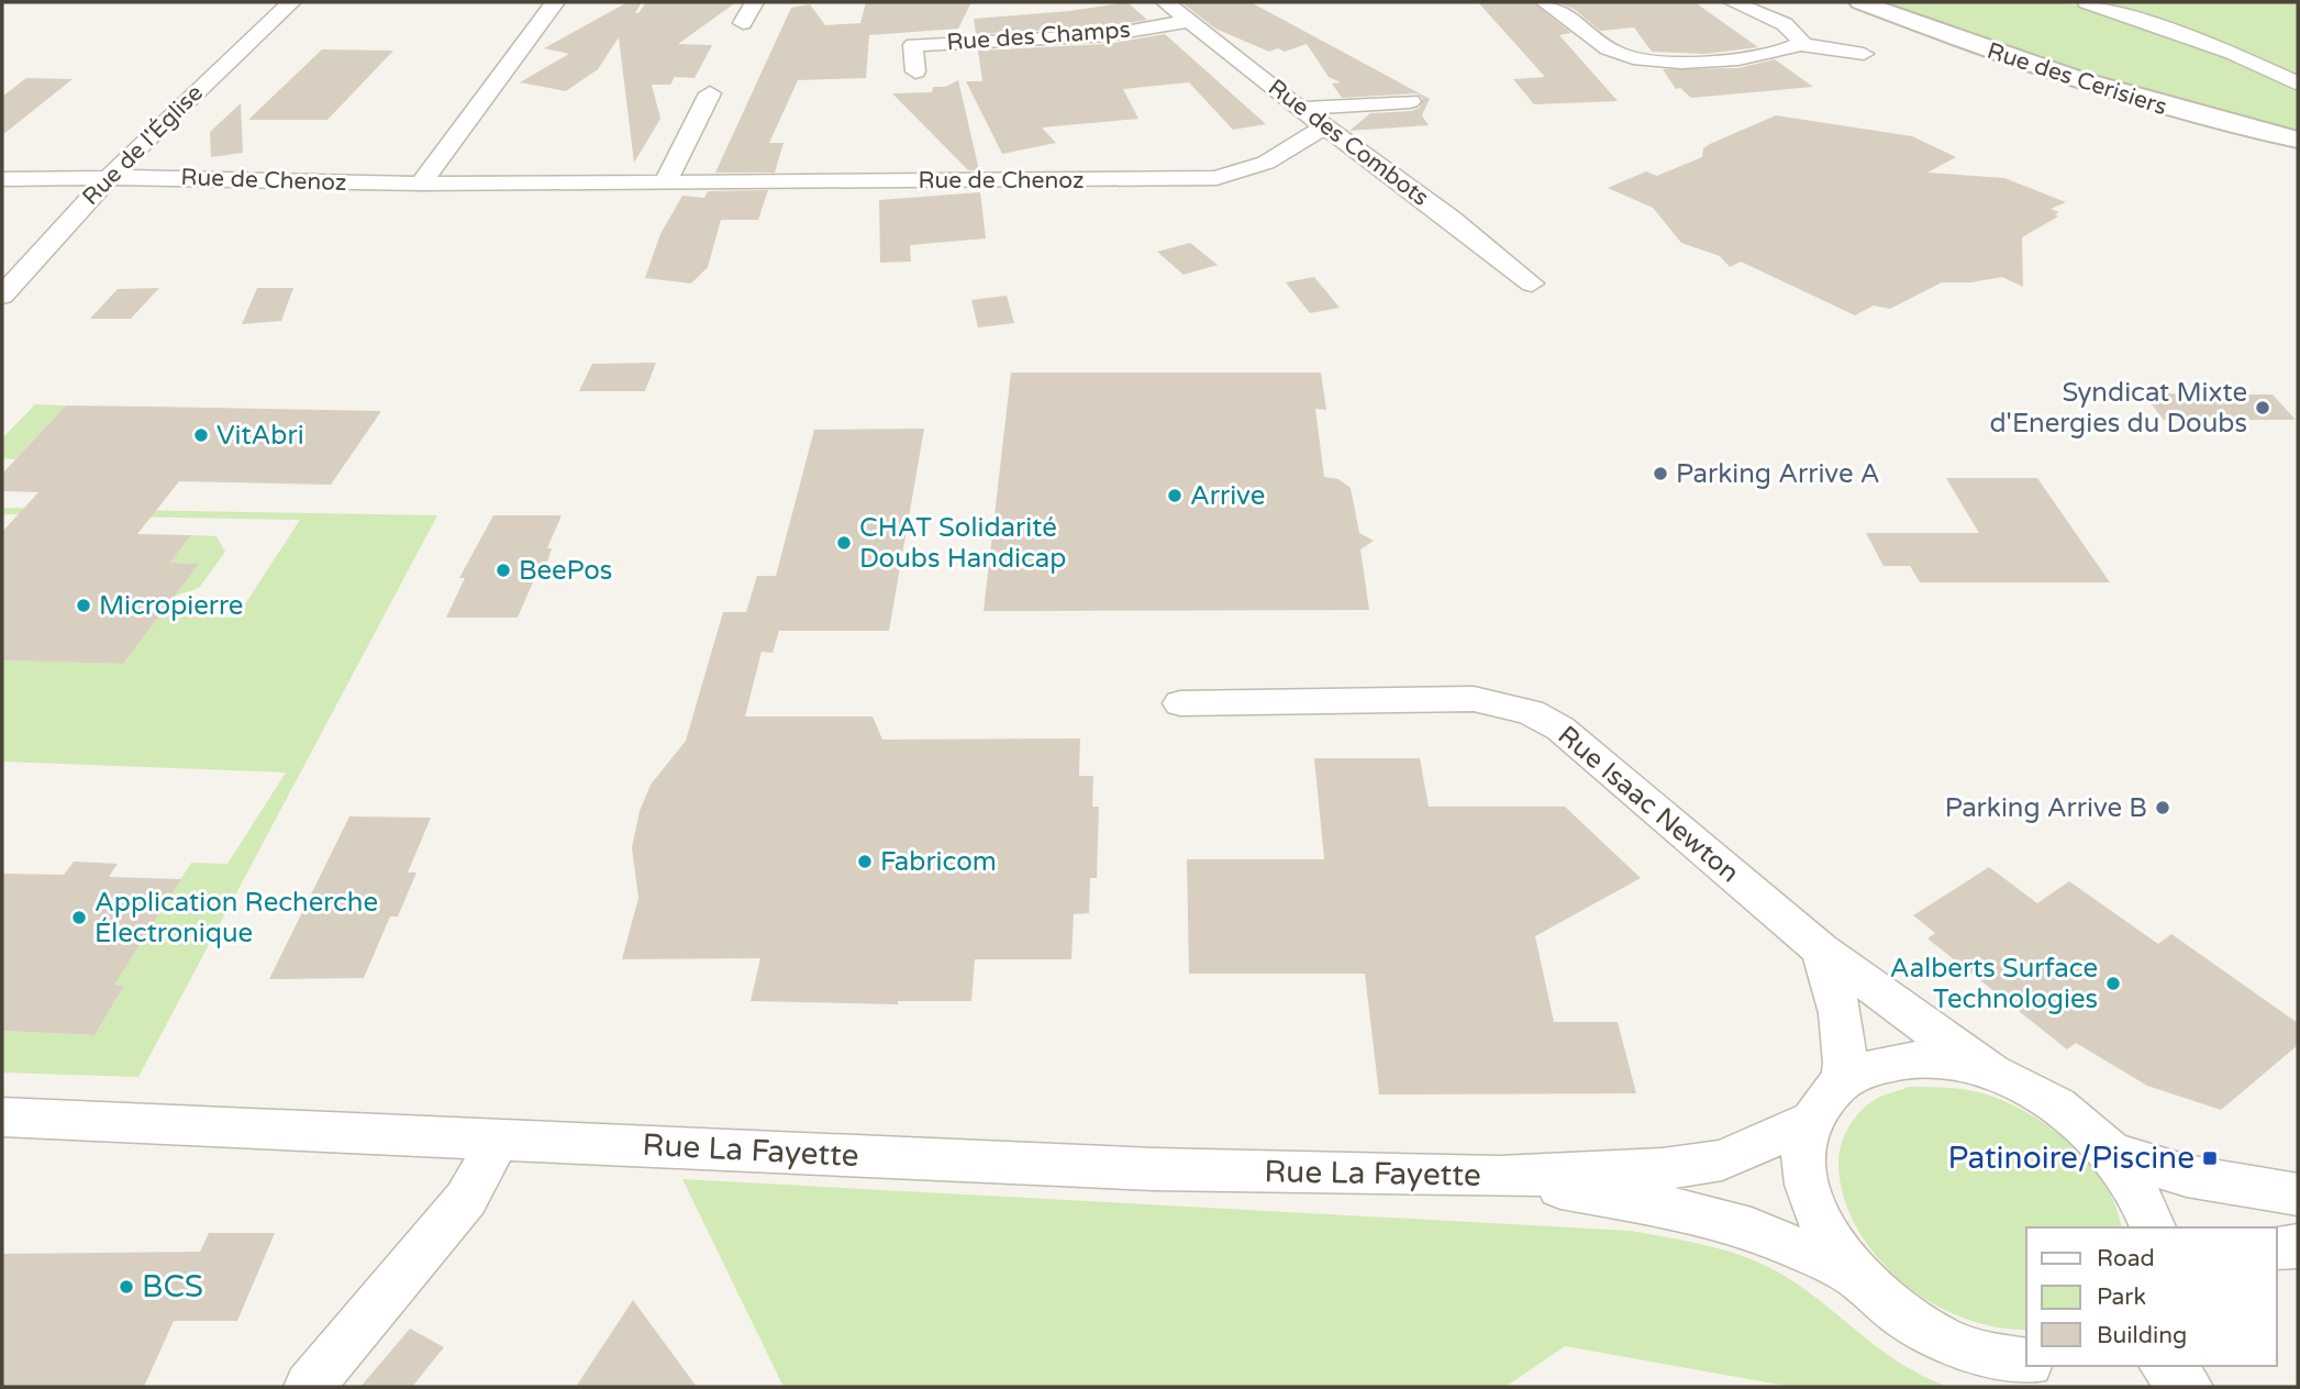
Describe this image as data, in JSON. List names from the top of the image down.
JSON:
{
  "streets": {
    "street": [
      "Rue des Champs",
      "Rue des Cerisiers",
      "Rue des Combots",
      "Rue de l'Église",
      "Rue de Chenoz",
      "Rue Isaac Newton",
      "Rue La Fayette"
    ]
  },
  "crossings": [
    ["Rue des Champs", "Rue des Combots"],
    ["Rue des Combots", "Rue de Chenoz"],
    ["Rue de l'Église", "Rue de Chenoz"]
  ],
  "places": {
    "other": [
      "Syndicat Mixte d'Energies du Doubs",
      "VitAbri",
      "Parking Arrive A",
      "Arrive",
      "CHAT Solidarité Doubs Handicap",
      "BeePos",
      "Micropierre",
      "Parking Arrive B",
      "Fabricom",
      "Application Recherche Électronique",
      "Aalberts Surface Technologies",
      "BCS"
    ],
    "transit": ["Patinoire/Piscine"]
  },
  "legend": ["Road", "Park", "Building"]
}
